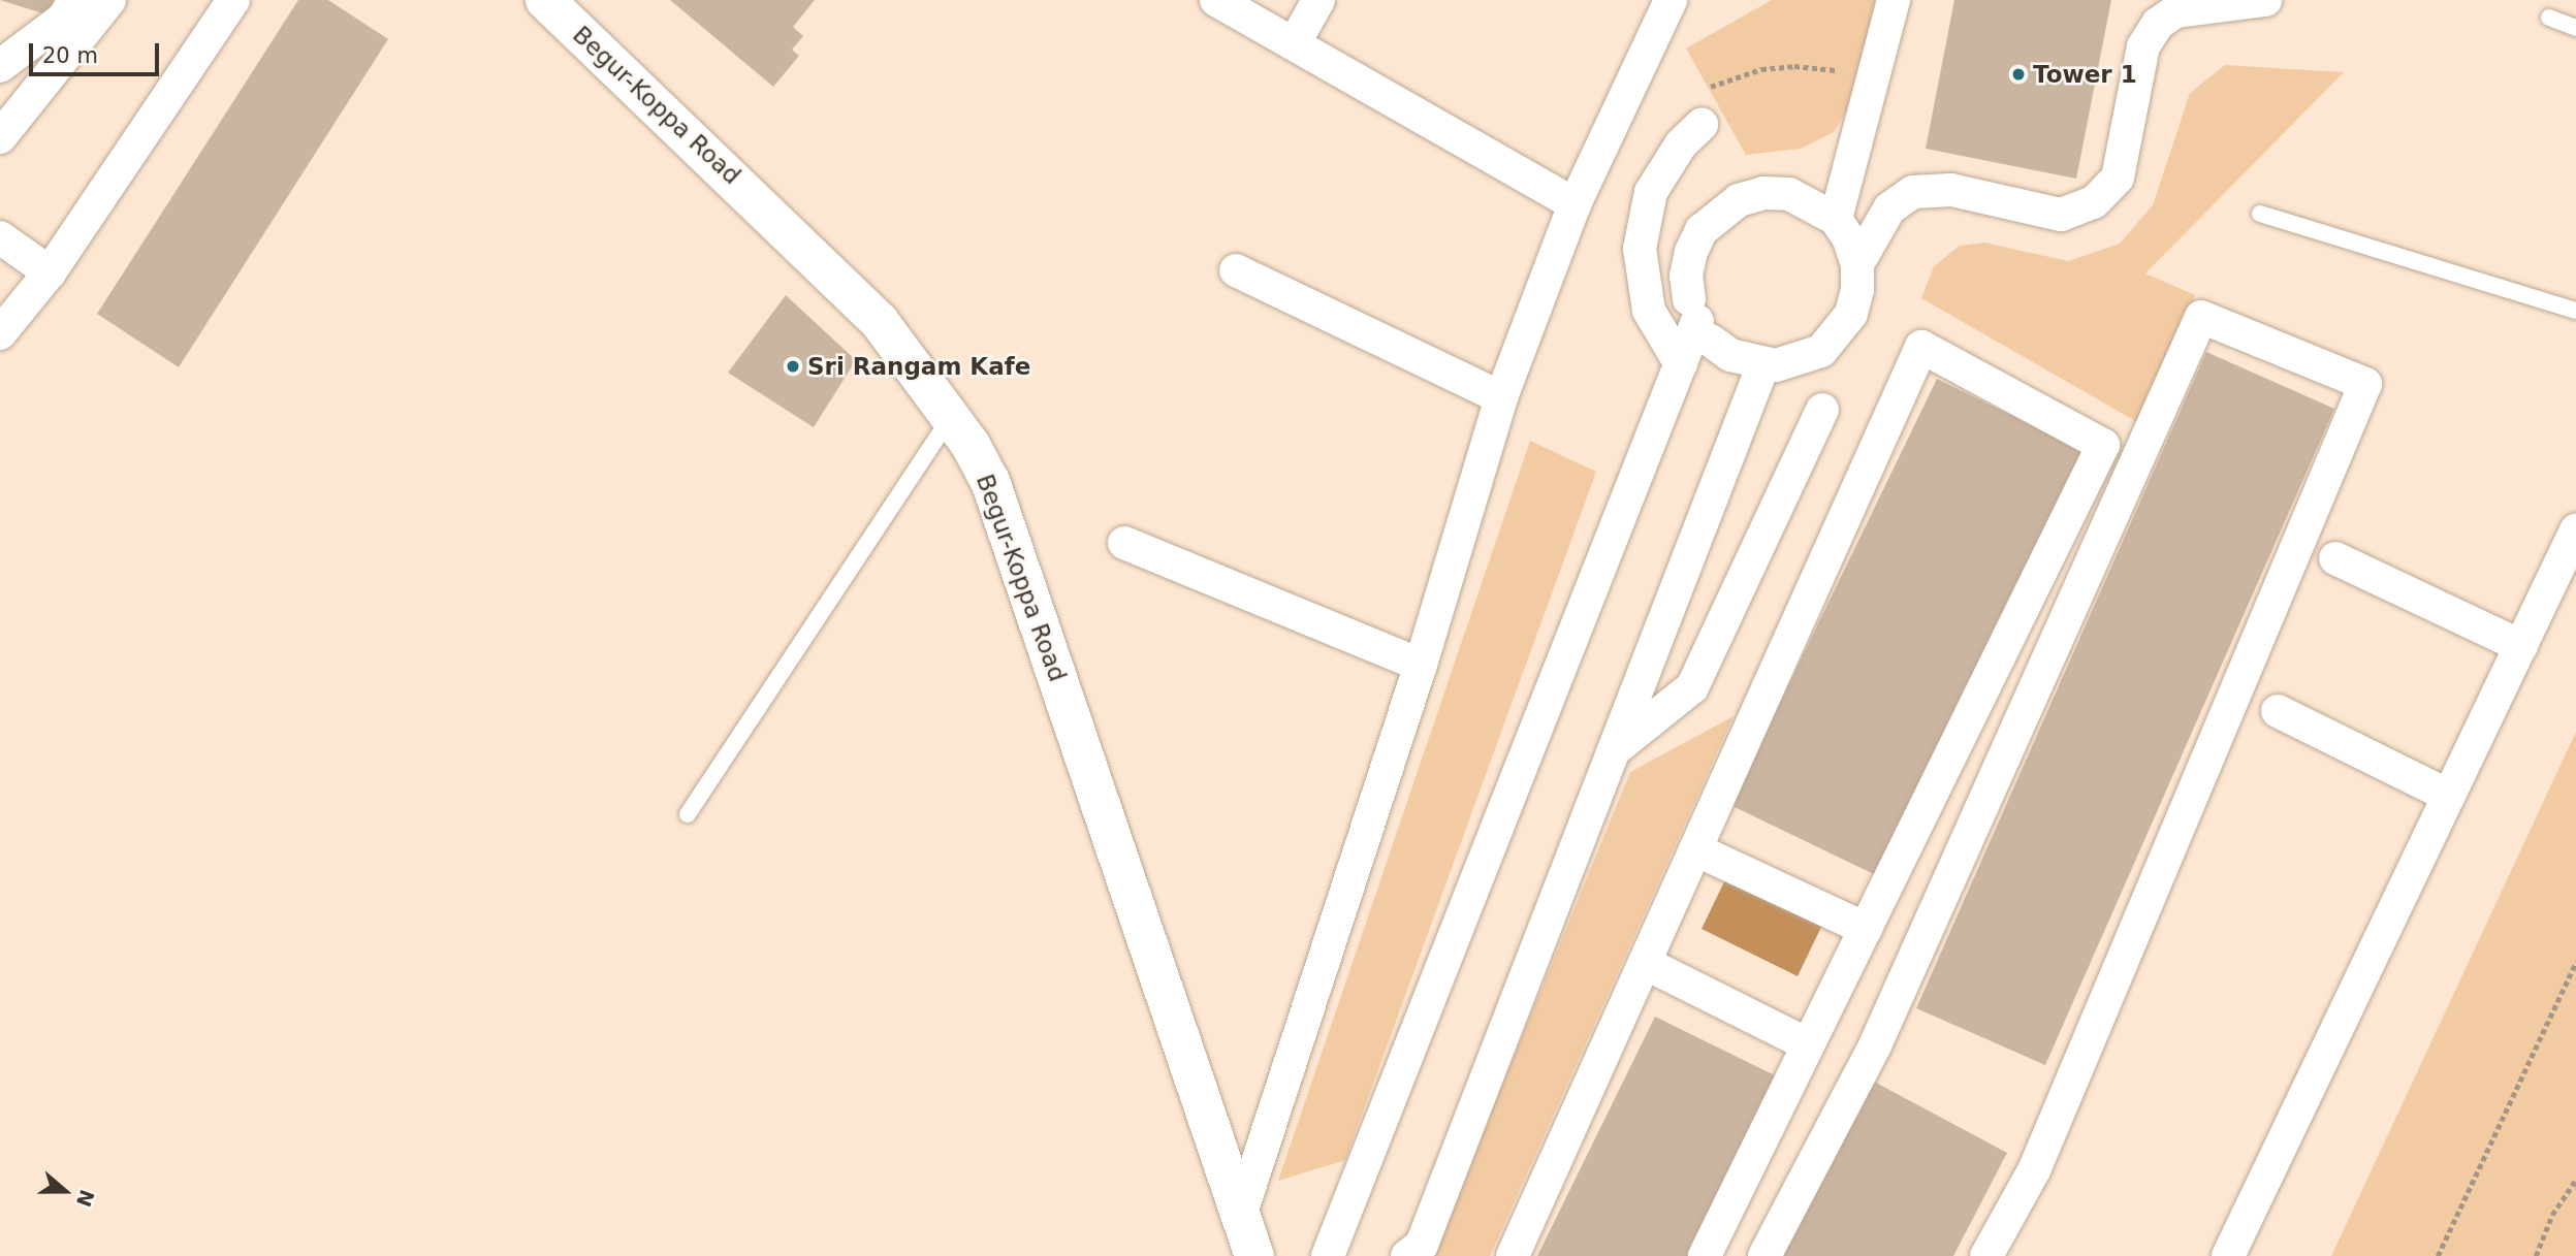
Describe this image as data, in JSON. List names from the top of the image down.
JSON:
{
  "streets": {
    "main road": ["Begur-Koppa Road"]
  },
  "places": ["Tower 1", "Sri Rangam Kafe"],
  "scale_bar": "20 m",
  "north": "right"
}
